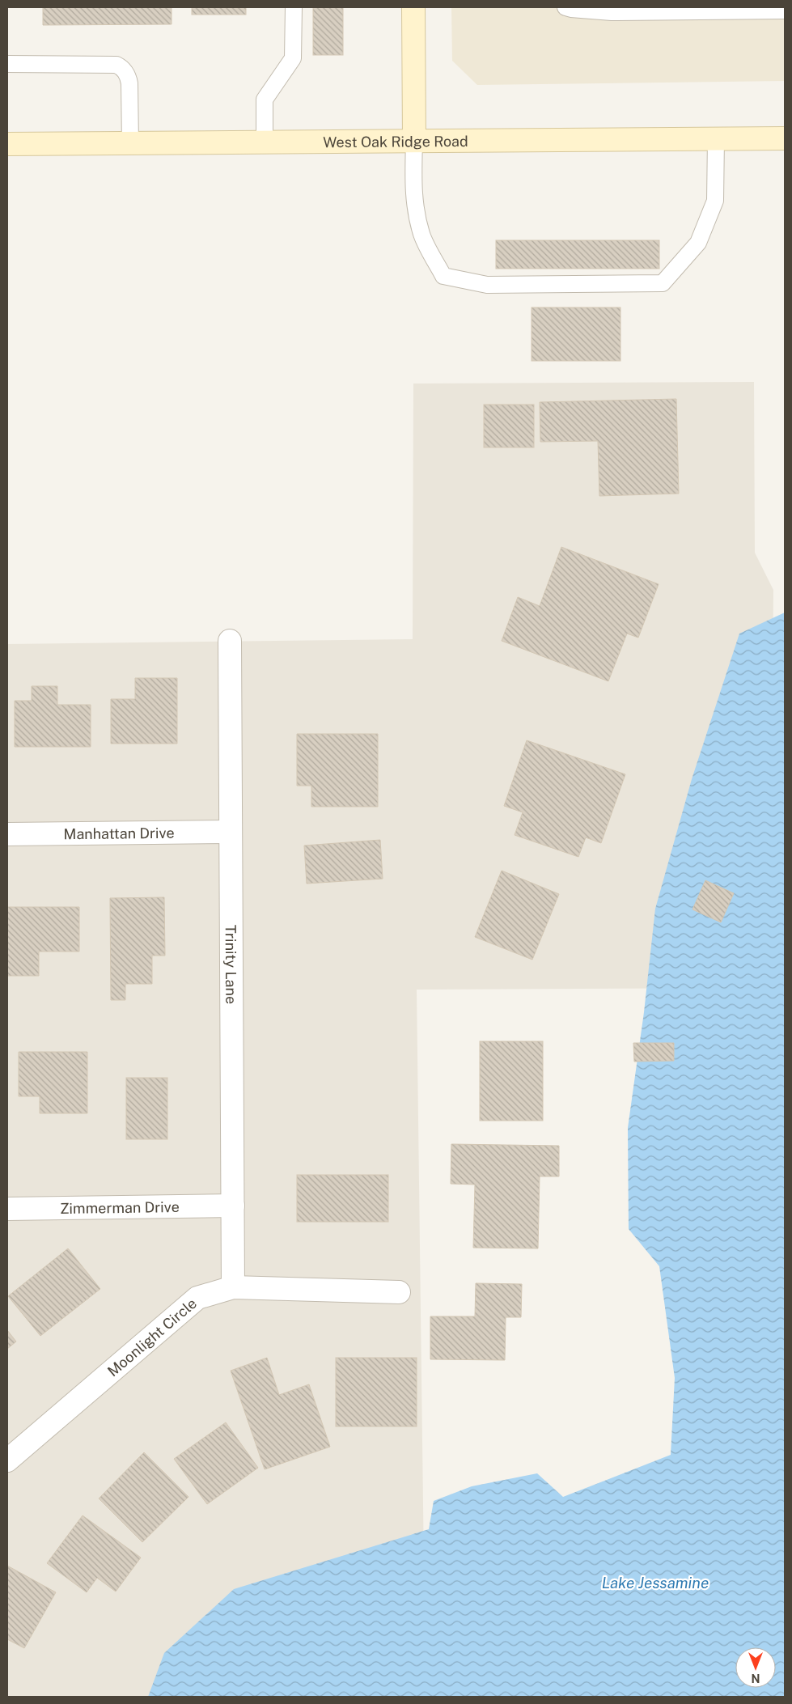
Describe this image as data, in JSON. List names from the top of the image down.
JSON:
{
  "streets": {
    "main road": ["West Oak Ridge Road"],
    "street": [
      "Manhattan Drive",
      "Trinity Lane",
      "Zimmerman Drive",
      "Moonlight Circle"
    ]
  },
  "crossings": [
    ["Manhattan Drive", "Trinity Lane"],
    ["Trinity Lane", "Zimmerman Drive"],
    ["Trinity Lane", "Moonlight Circle"]
  ],
  "water": ["Lake Jessamine"],
  "north": "bottom"
}
